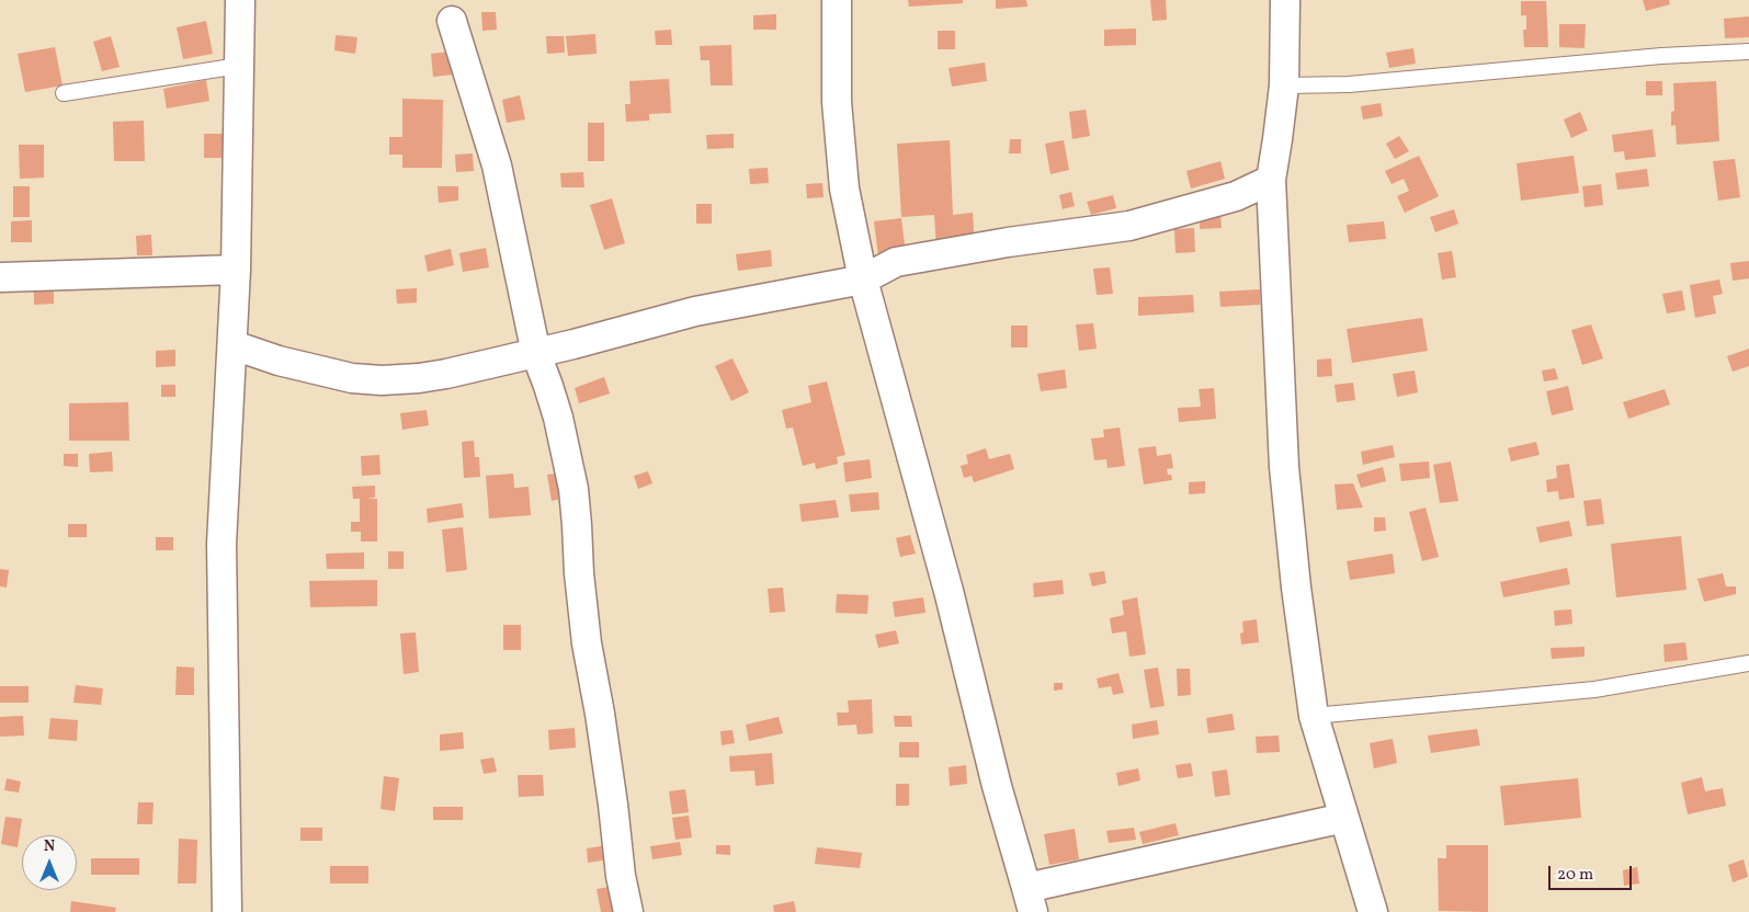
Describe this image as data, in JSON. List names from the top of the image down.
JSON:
{
  "scale_bar": "20 m",
  "north": "top"
}
